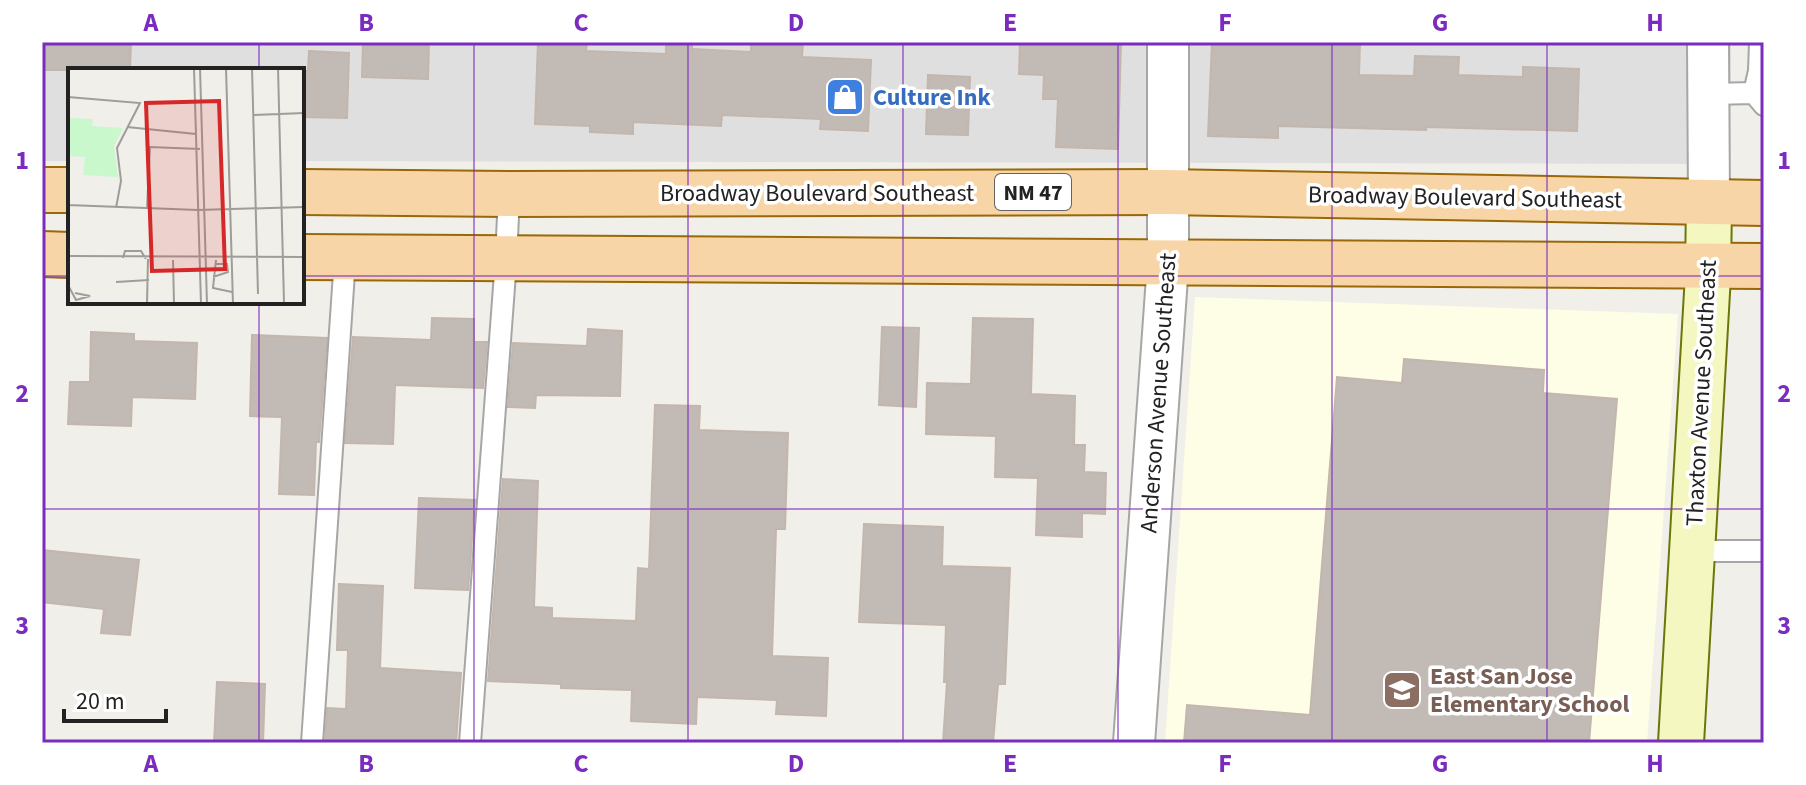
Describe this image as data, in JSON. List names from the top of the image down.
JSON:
{
  "streets": {
    "main road": ["NM 47", "Broadway Boulevard Southeast"],
    "street": ["Anderson Avenue Southeast", "Thaxton Avenue Southeast"]
  },
  "crossings": [
    ["Broadway Boulevard Southeast", "Anderson Avenue Southeast"],
    ["Broadway Boulevard Southeast", "Thaxton Avenue Southeast"]
  ],
  "places": {
    "shop": ["Culture Ink"],
    "school or university": ["East San Jose Elementary School"]
  },
  "scale_bar": "20 m",
  "grid": {
    "columns": [
      "A",
      "B",
      "C",
      "D",
      "E",
      "F",
      "G",
      "H"
    ],
    "rows": ["1", "2", "3"]
  }
}
